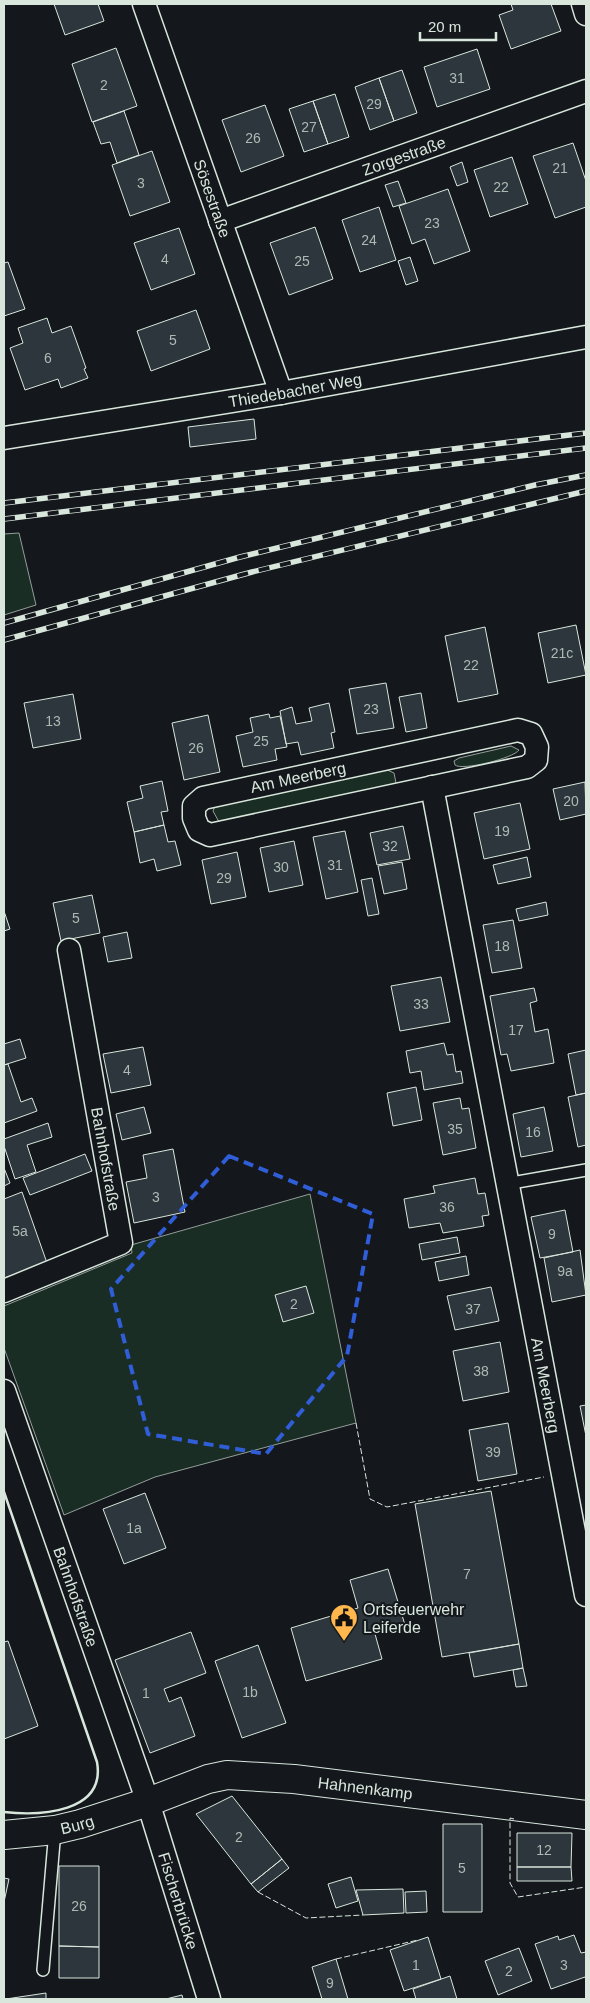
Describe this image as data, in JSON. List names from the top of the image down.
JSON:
{
  "streets": {
    "street": [
      "Zorgestraße",
      "Sösestraße",
      "Thiedebacher Weg",
      "Am Meerberg",
      "Bahnhofstraße",
      "Hahnenkamp",
      "Burg",
      "Fischerbrücke"
    ]
  },
  "crossings": [
    ["Zorgestraße", "Sösestraße"],
    ["Sösestraße", "Thiedebacher Weg"],
    ["Bahnhofstraße", "Hahnenkamp"],
    ["Bahnhofstraße", "Burg"],
    ["Bahnhofstraße", "Fischerbrücke"],
    ["Hahnenkamp", "Burg"],
    ["Hahnenkamp", "Fischerbrücke"],
    ["Burg", "Fischerbrücke"]
  ],
  "places": {
    "public building": ["Ortsfeuerwehr Leiferde"]
  },
  "house_numbers": [
    "31",
    "2",
    "29",
    "27",
    "26",
    "21",
    "3",
    "22",
    "23",
    "24",
    "4",
    "25",
    "5",
    "6",
    "21c",
    "22",
    "23",
    "13",
    "25",
    "26",
    "20",
    "19",
    "32",
    "31",
    "30",
    "29",
    "5",
    "18",
    "33",
    "17",
    "4",
    "35",
    "16",
    "3",
    "36",
    "5a",
    "9",
    "9a",
    "2",
    "37",
    "38",
    "39",
    "1a",
    "7",
    "1b",
    "1",
    "2",
    "12",
    "5",
    "26",
    "1",
    "3",
    "2",
    "9"
  ],
  "scale_bar": "20 m"
}
